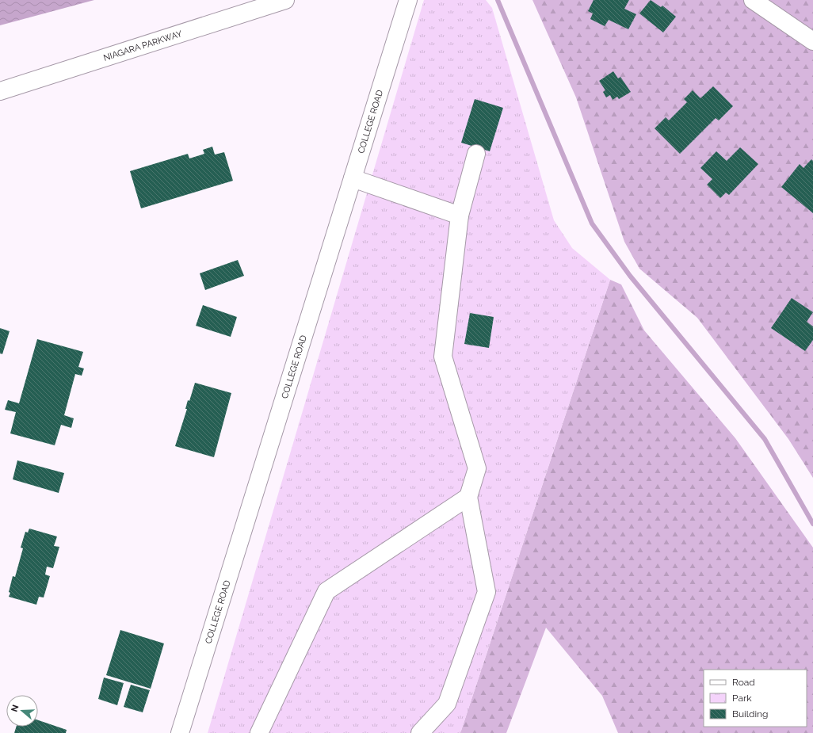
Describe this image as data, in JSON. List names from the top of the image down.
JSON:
{
  "streets": {
    "street": ["NIAGARA PARKWAY", "COLLEGE ROAD"]
  },
  "legend": ["Road", "Park", "Building"],
  "north": "left"
}
